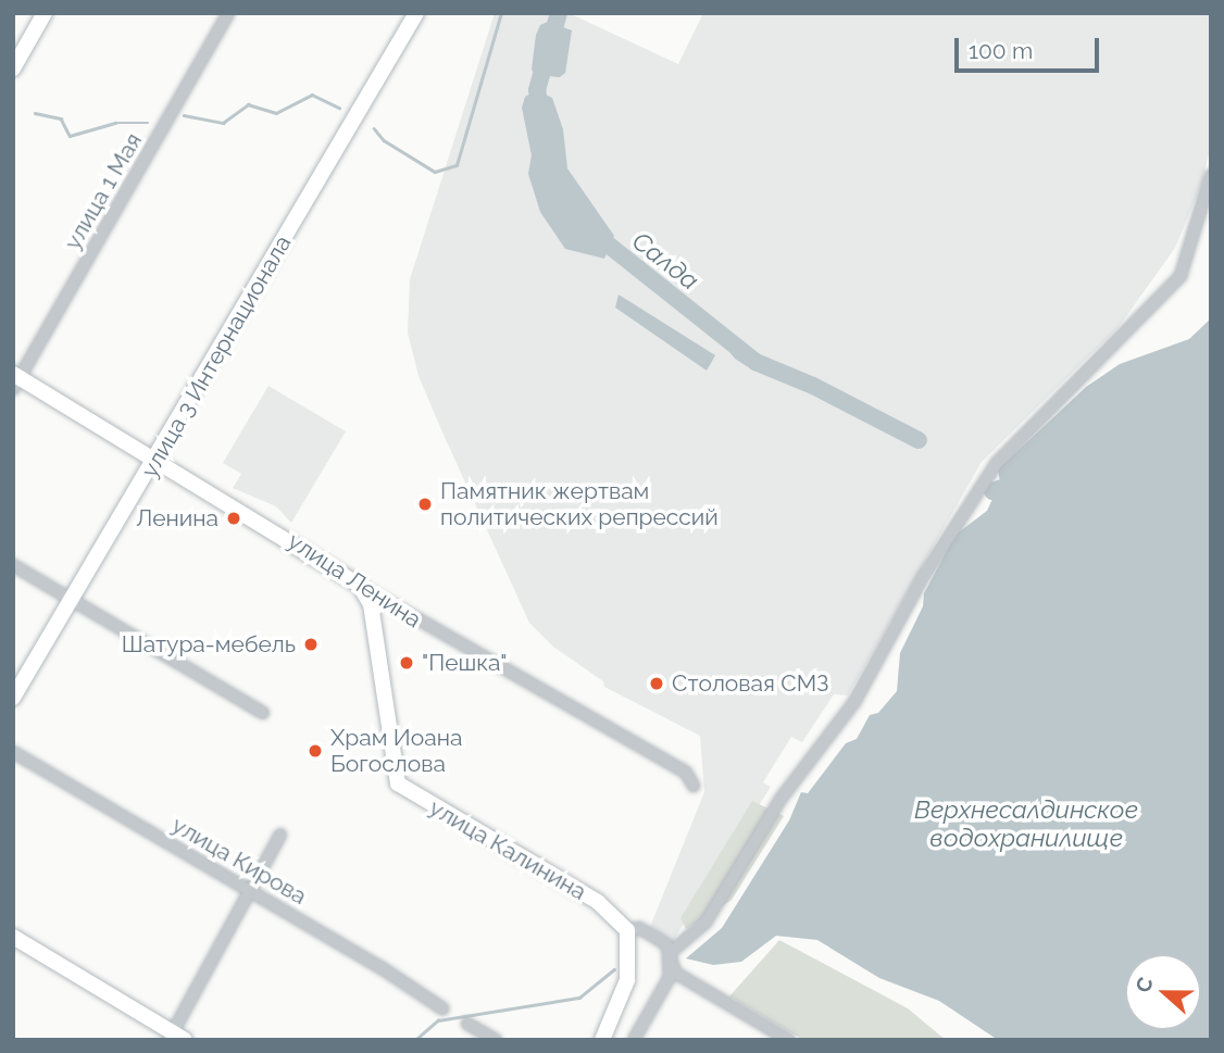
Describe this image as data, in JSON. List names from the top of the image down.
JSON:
{
  "streets": {
    "main road": ["улица 3 Интернационала", "улица Ленина", "улица Калинина"],
    "street": ["улица 1 Мая", "улица Кирова"]
  },
  "crossings": [
    ["улица 1 Мая", "улица Ленина"],
    ["улица 3 Интернационала", "улица Ленина"],
    ["улица Ленина", "улица Калинина"]
  ],
  "water": ["Салда", "Верхнесалдинское водохранилище"],
  "places": [
    "Памятник жертвам политических репрессий",
    "Ленина",
    "Шатура-мебель",
    "\"Пешка\"",
    "Столовая СМЗ",
    "Храм Иоана Богослова"
  ],
  "scale_bar": "100 m",
  "north": "left"
}
